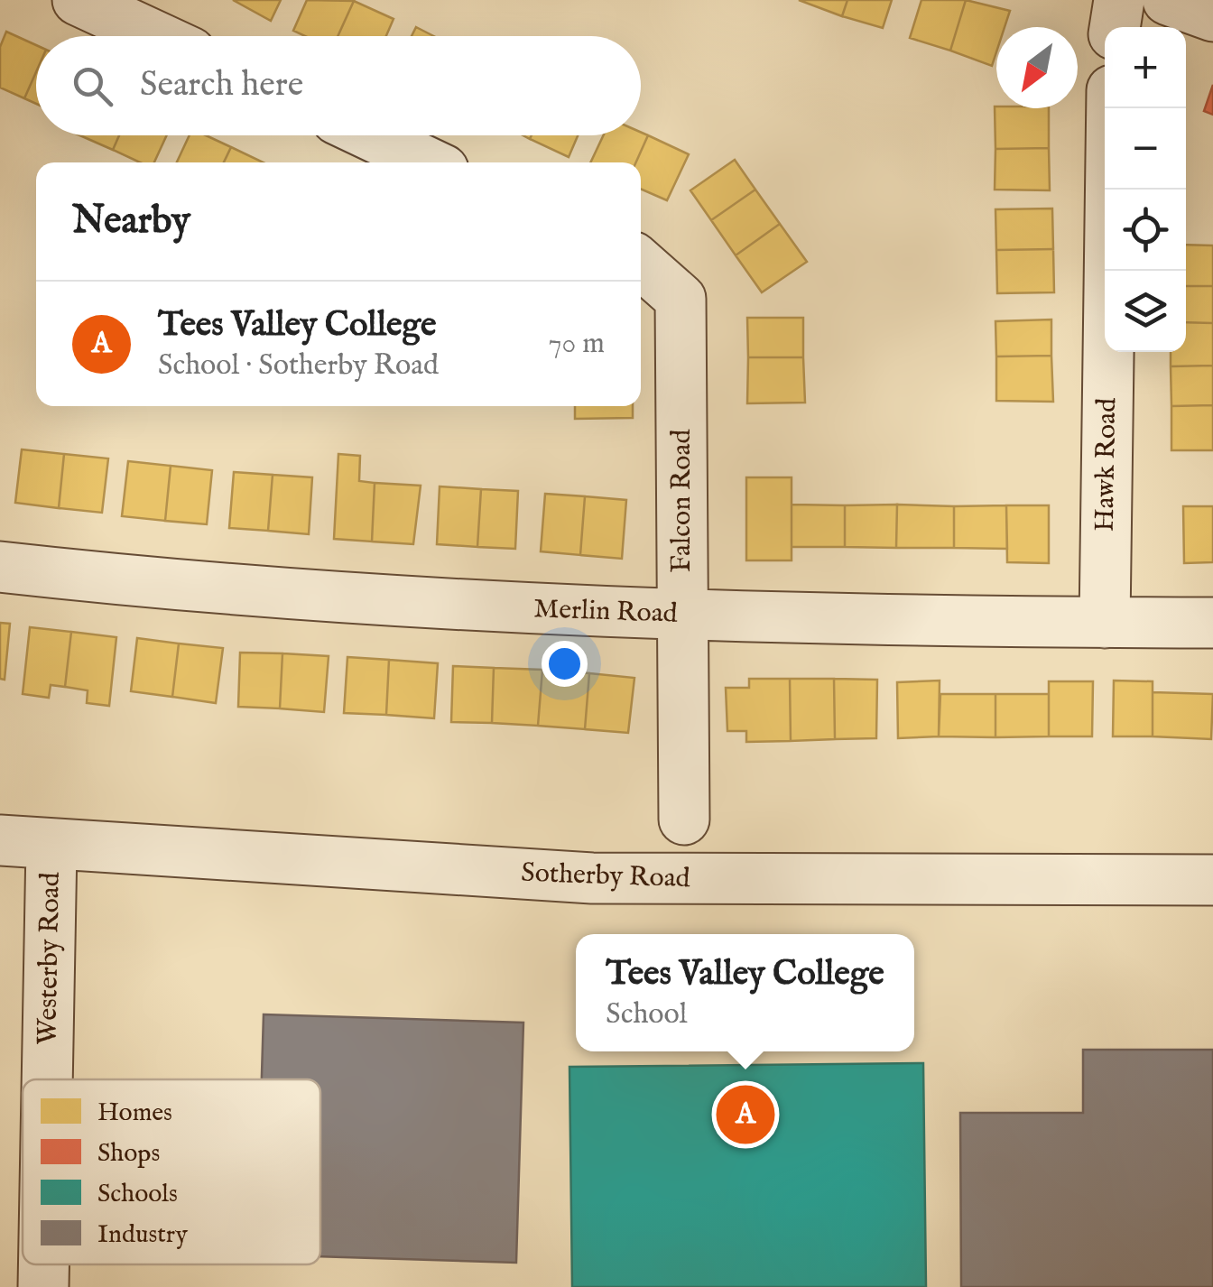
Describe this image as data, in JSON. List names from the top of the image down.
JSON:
{
  "streets": {
    "street": [
      "Hawk Road",
      "Falcon Road",
      "Merlin Road",
      "Sotherby Road",
      "Westerby Road"
    ]
  },
  "crossings": [
    ["Hawk Road", "Merlin Road"],
    ["Falcon Road", "Merlin Road"],
    ["Sotherby Road", "Westerby Road"]
  ],
  "legend": [
    "Homes",
    "Shops",
    "Schools",
    "Industry"
  ],
  "north": "bottom left",
  "page": {
    "map_buttons": ["+", "−"],
    "search": "Search here",
    "heading": "Nearby",
    "list": [
      {
        "mark": "A",
        "name": "Tees Valley College",
        "note": "School · Sotherby Road",
        "value": "70 m"
      }
    ],
    "popup": ["Tees Valley College", "School"],
    "pins": "A"
  }
}
